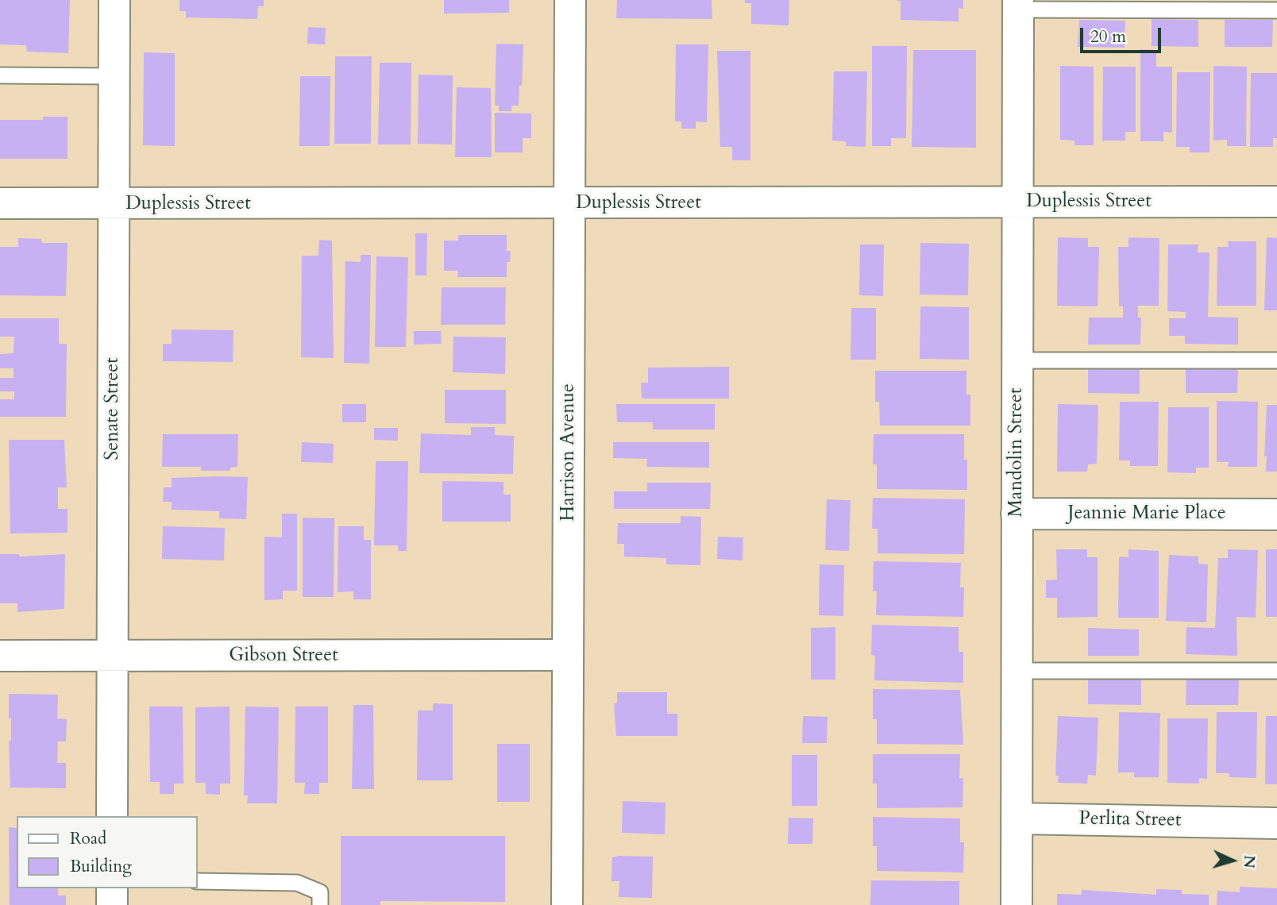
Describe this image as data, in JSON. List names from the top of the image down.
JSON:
{
  "streets": {
    "street": [
      "Duplessis Street",
      "Senate Street",
      "Harrison Avenue",
      "Mandolin Street",
      "Jeannie Marie Place",
      "Gibson Street",
      "Perlita Street"
    ]
  },
  "crossings": [
    ["Duplessis Street", "Senate Street"],
    ["Duplessis Street", "Harrison Avenue"],
    ["Duplessis Street", "Mandolin Street"],
    ["Senate Street", "Gibson Street"],
    ["Harrison Avenue", "Gibson Street"],
    ["Mandolin Street", "Jeannie Marie Place"],
    ["Mandolin Street", "Perlita Street"]
  ],
  "legend": ["Road", "Building"],
  "scale_bar": "20 m",
  "north": "right"
}
